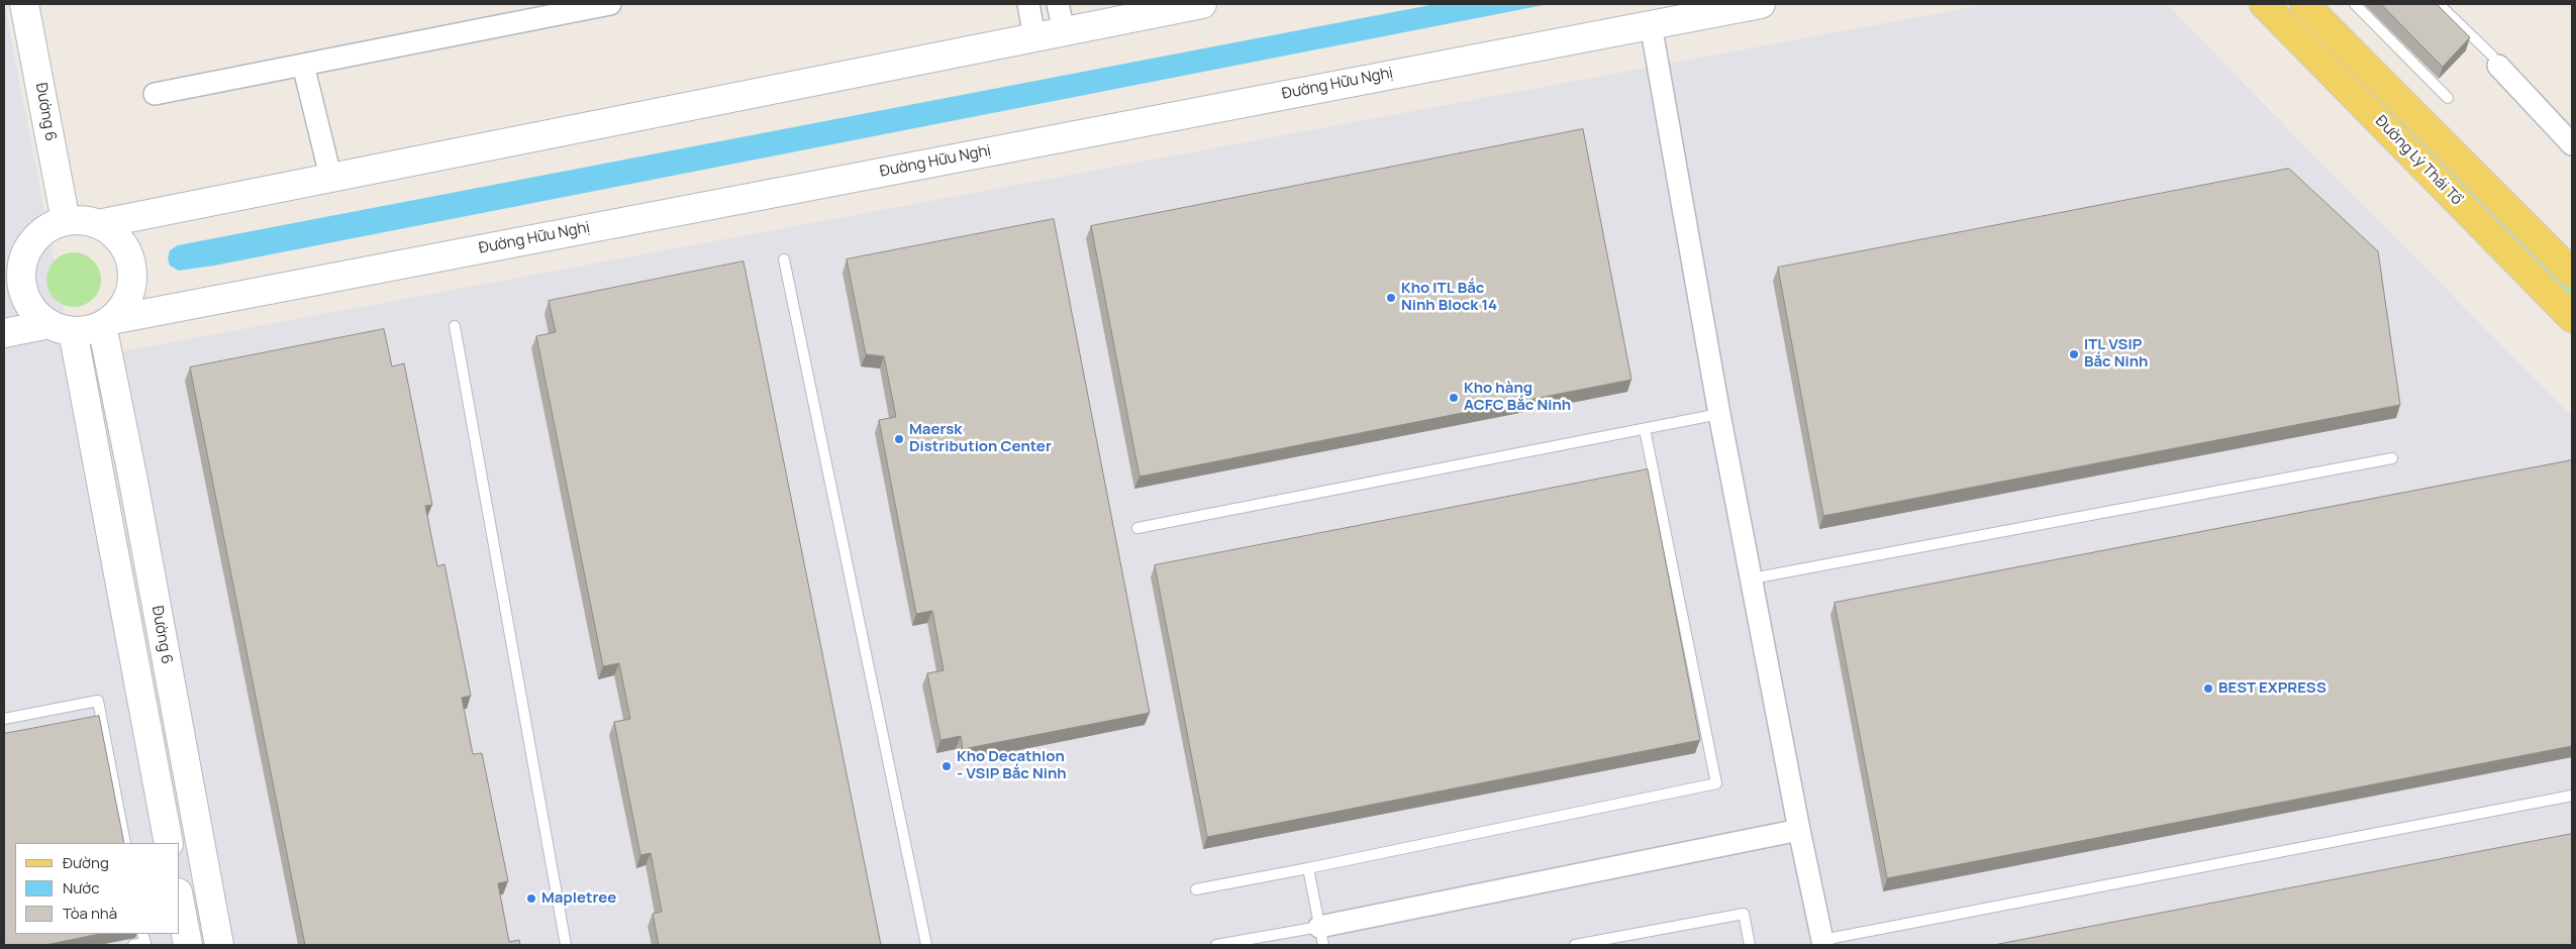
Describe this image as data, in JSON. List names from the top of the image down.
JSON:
{
  "streets": {
    "main road": ["Đường Hữu Nghị", "Đường 6", "Đường Lý Thái Tổ"]
  },
  "crossings": [
    ["Đường Hữu Nghị", "Đường 6"]
  ],
  "places": [
    "Kho ITL Bắc Ninh Block 14",
    "ITL VSIP Bắc Ninh",
    "Kho hàng ACFC Bắc Ninh",
    "Maersk Distribution Center",
    "BEST EXPRESS",
    "Kho Decathlon - VSIP Bắc Ninh",
    "Mapletree"
  ],
  "legend": ["Đường", "Nước", "Tòa nhà"]
}
